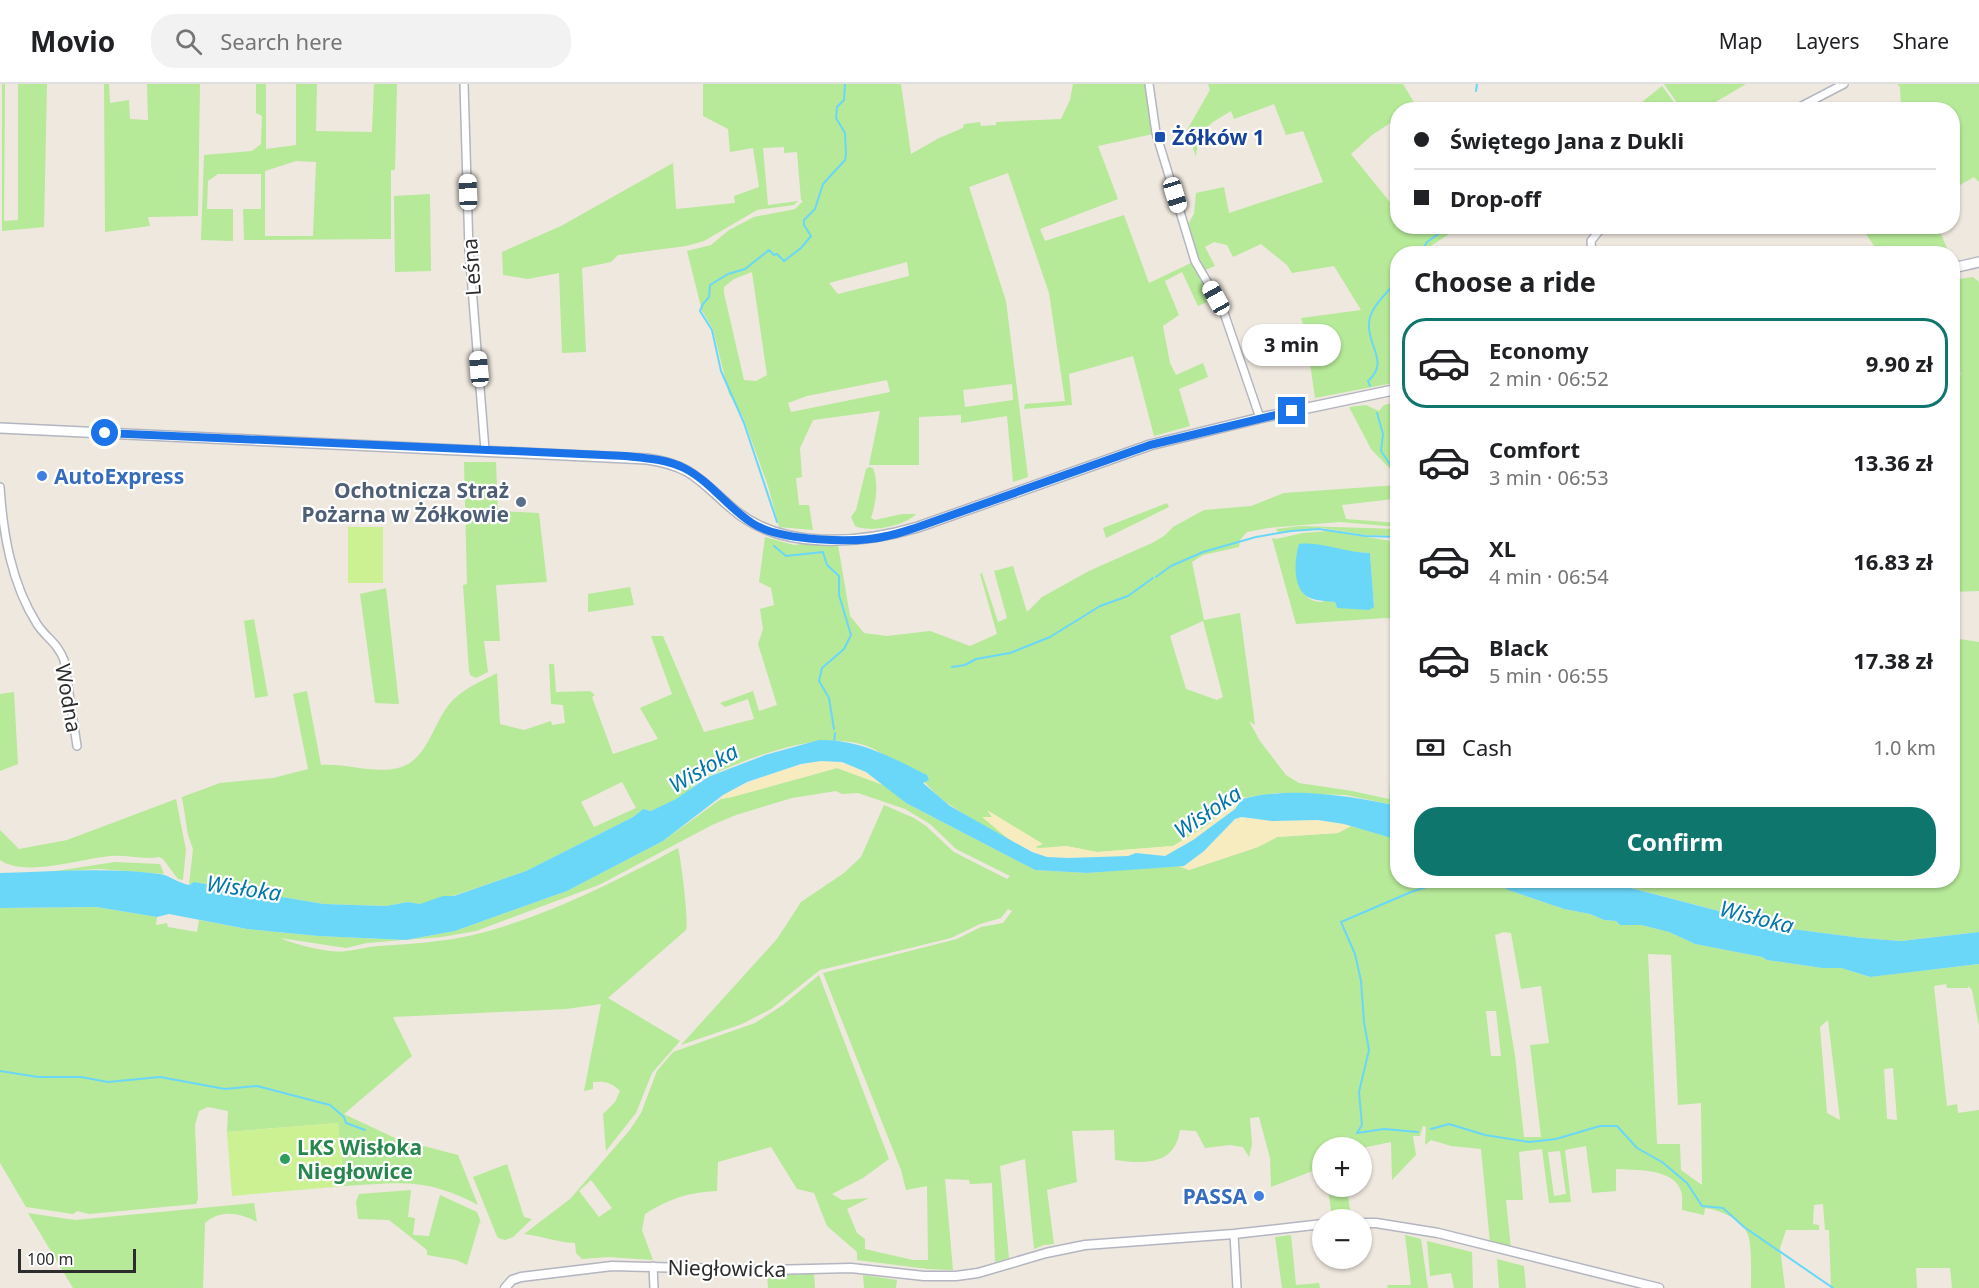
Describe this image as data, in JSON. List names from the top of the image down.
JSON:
{
  "streets": {
    "street": ["Leśna", "Wodna", "Niegłowicka"]
  },
  "water": ["Wisłoka"],
  "places": {
    "transit": ["Żółków 1"],
    "other": [
      "AutoExpress",
      "Ochotnicza Straż Pożarna w Żółkowie",
      "LKS Wisłoka Niegłowice",
      "PASSA"
    ]
  },
  "scale_bar": "100 m",
  "page": {
    "header": "Movio",
    "search": "Search here",
    "nav": ["Map", "Layers", "Share"],
    "banner": ["Świętego Jana z Dukli", "Drop-off"],
    "heading": "Choose a ride",
    "list": [
      {
        "name": "Economy",
        "note": "2 min · 06:52",
        "value": "9.90 zł"
      },
      {
        "name": "Comfort",
        "note": "3 min · 06:53",
        "value": "13.36 zł"
      },
      {
        "name": "XL",
        "note": "4 min · 06:54",
        "value": "16.83 zł"
      },
      {
        "name": "Black",
        "note": "5 min · 06:55",
        "value": "17.38 zł"
      }
    ],
    "bubble": "3 min",
    "pay": ["Cash", "1.0 km"],
    "buttons": "Confirm",
    "map_buttons": ["+", "−"],
    "scale": "100 m"
  }
}
